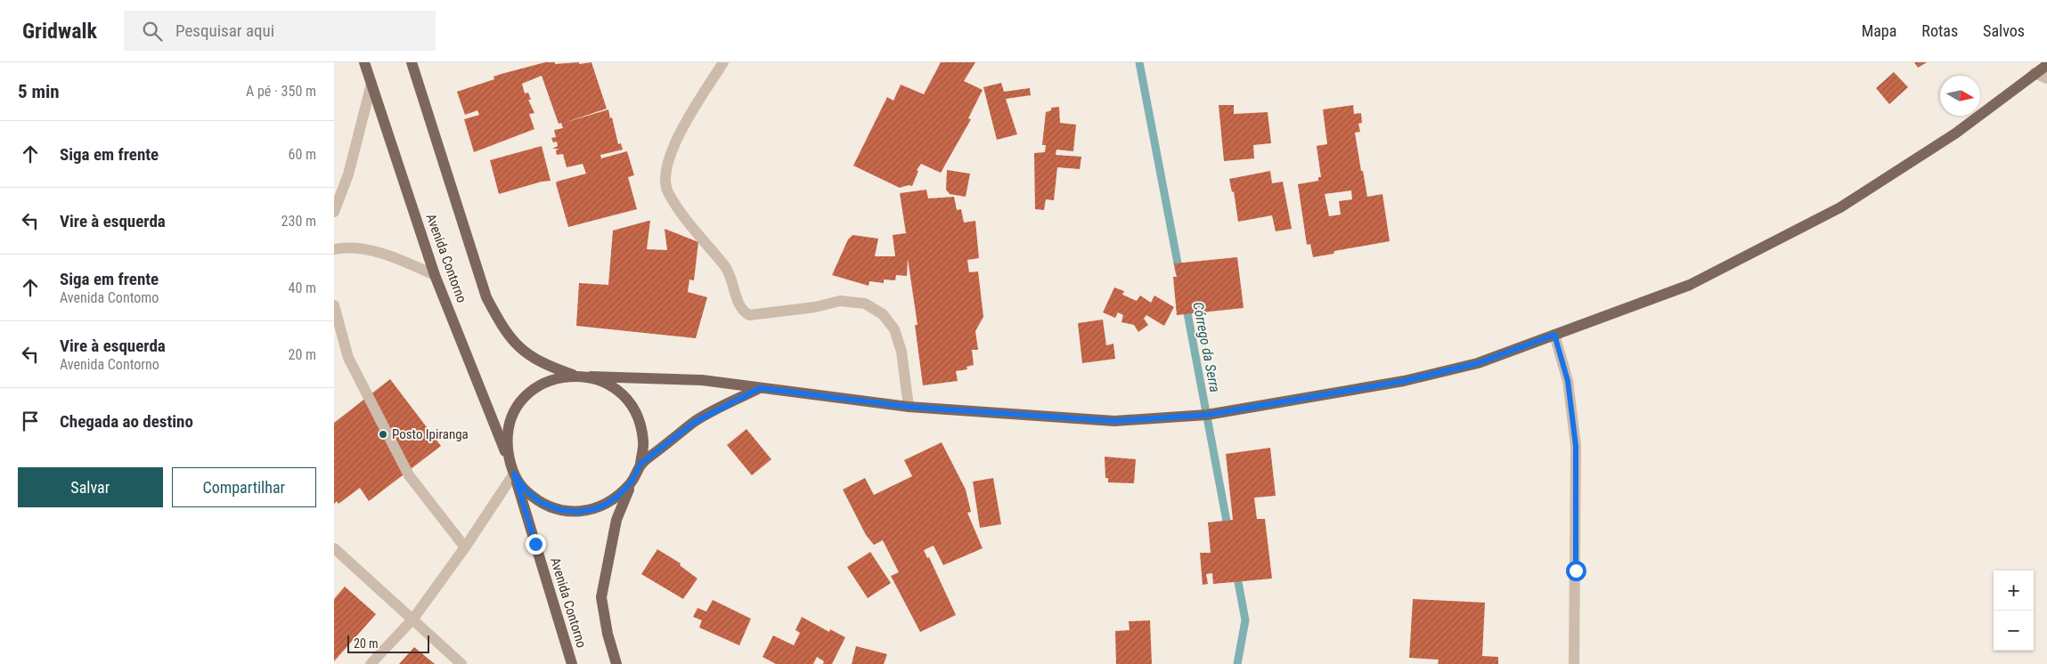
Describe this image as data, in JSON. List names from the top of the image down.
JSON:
{
  "streets": {
    "main road": ["Avenida Contorno"]
  },
  "water": ["Córrego da Serra"],
  "places": ["Posto Ipiranga"],
  "scale_bar": "20 m",
  "north": "right",
  "page": {
    "header": "Gridwalk",
    "search": "Pesquisar aqui",
    "nav": ["Mapa", "Rotas", "Salvos"],
    "heading": ["5 min", "A pé · 350 m"],
    "list": [
      ["Siga em frente", "60 m"],
      ["Vire à esquerda", "230 m"],
      ["Siga em frente", "Avenida Contomo", "40 m"],
      ["Vire à esquerda", "Avenida Contorno", "20 m"],
      "Chegada ao destino"
    ],
    "buttons": ["Salvar", "Compartilhar"],
    "map_buttons": ["+", "−"],
    "scale": "20 m"
  }
}
